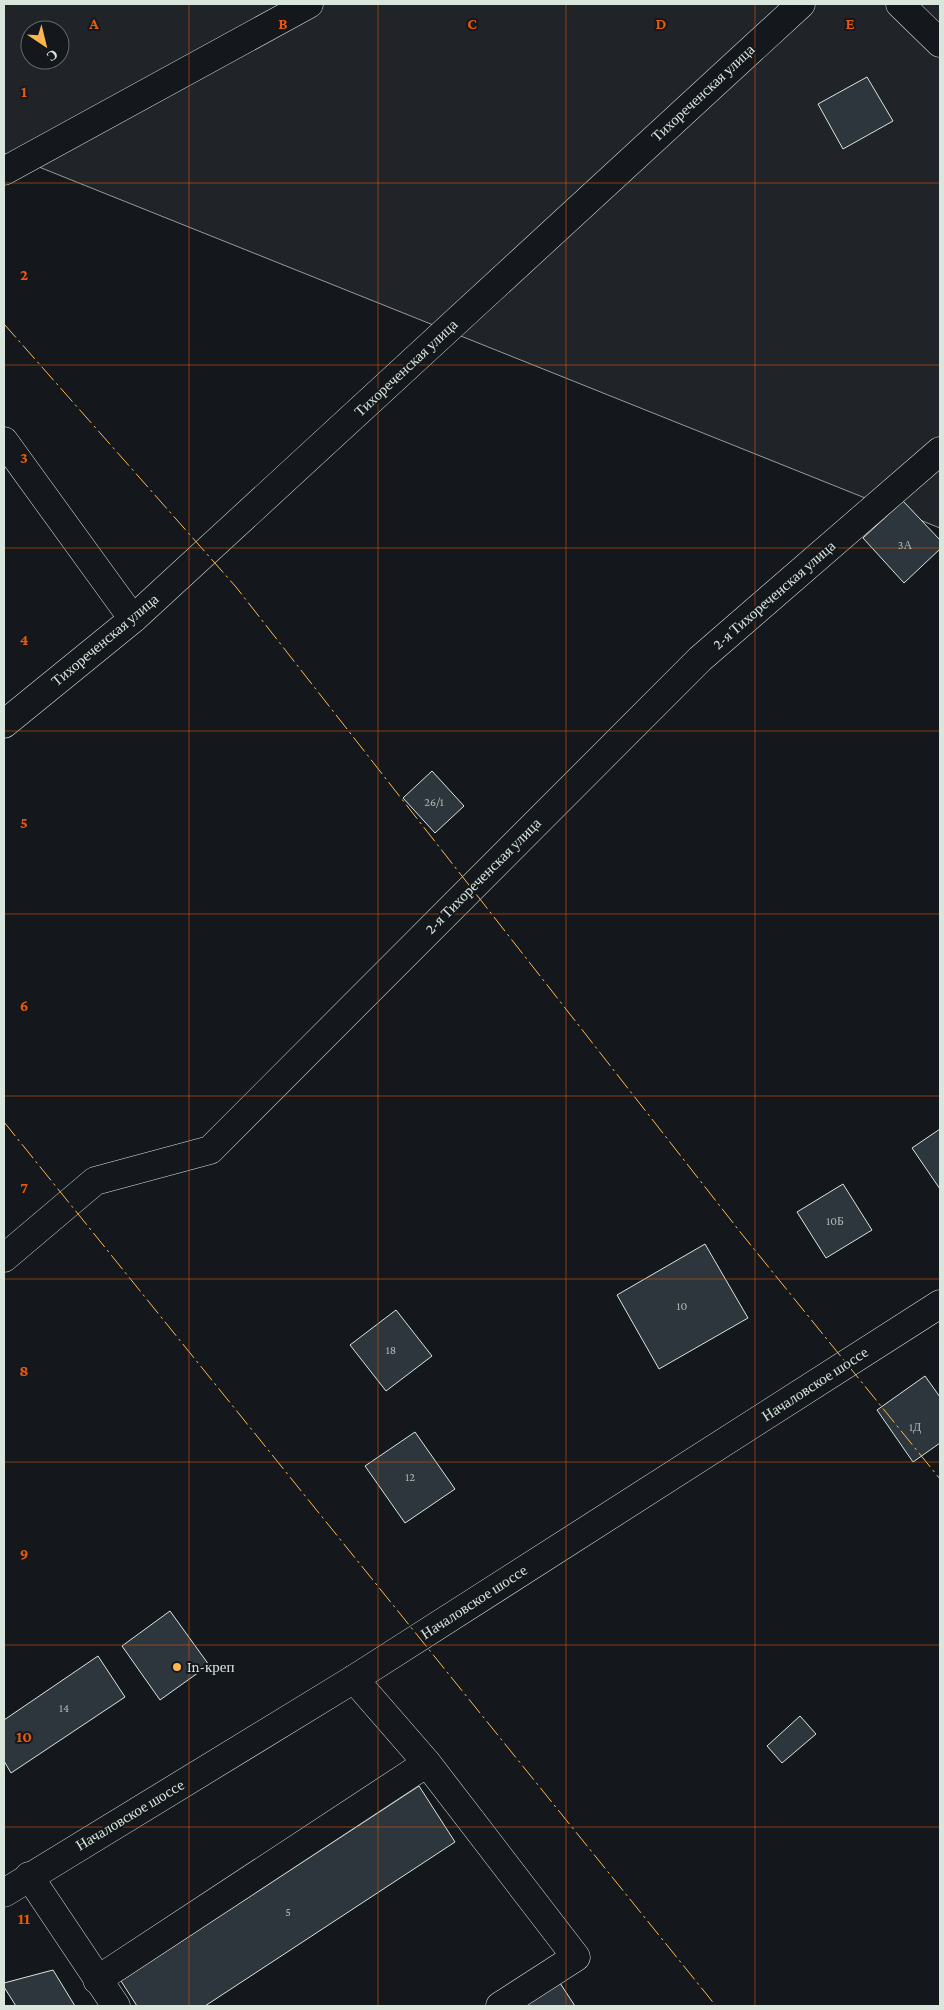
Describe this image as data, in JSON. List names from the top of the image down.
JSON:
{
  "streets": {
    "street": ["Тихореченская улица", "2-я Тихореченская улица", "Началовское шоссе"]
  },
  "places": ["In-креп"],
  "house_numbers": [
    "3А",
    "26/1",
    "10Б",
    "10",
    "18",
    "1Д",
    "12",
    "14",
    "5"
  ],
  "north": "bottom right",
  "grid": {
    "columns": [
      "A",
      "B",
      "C",
      "D",
      "E"
    ],
    "rows": [
      "1",
      "2",
      "3",
      "4",
      "5",
      "6",
      "7",
      "8",
      "9",
      "10",
      "11"
    ]
  }
}
